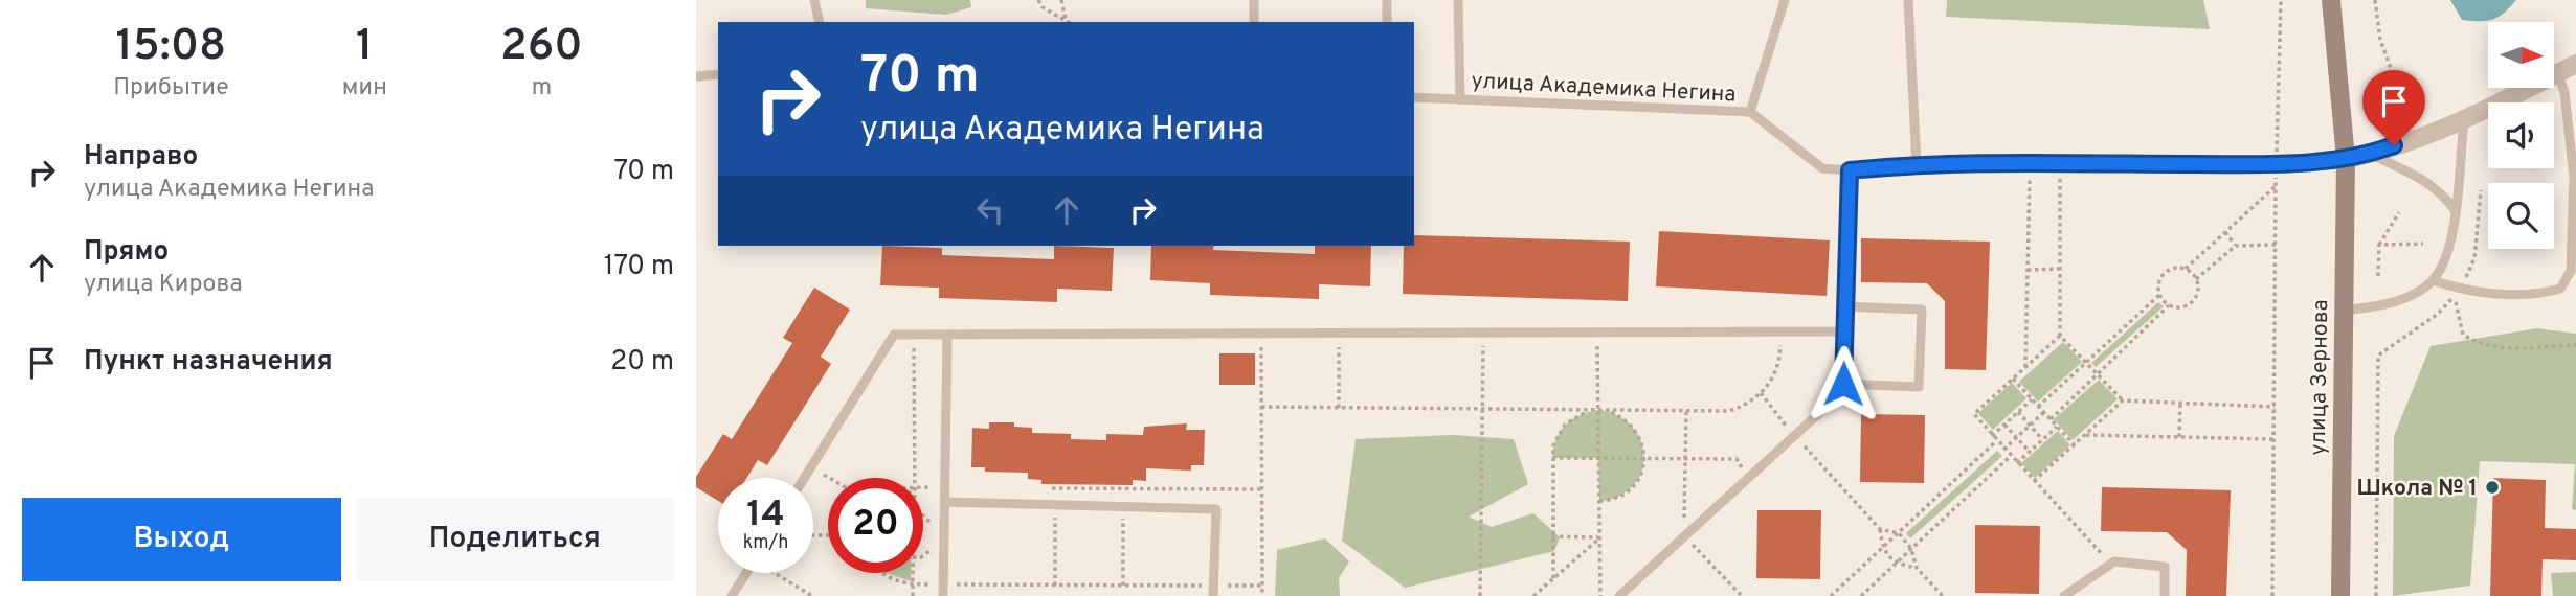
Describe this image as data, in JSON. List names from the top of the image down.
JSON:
{
  "streets": {
    "main road": ["улица Зернова"],
    "lane": ["улица Академика Негина"]
  },
  "crossings": [
    ["улица Академика Негина", "улица Зернова"]
  ],
  "places": ["Школа № 1"],
  "north": "right",
  "page": {
    "eta": [
      "15:08",
      "Прибытие",
      "1",
      "мин",
      "260",
      "m"
    ],
    "turn": ["70 m", "улица Академика Негина"],
    "list": [
      {
        "name": "Направо",
        "note": "улица Академика Негина",
        "value": "70 m"
      },
      {
        "name": "Прямо",
        "note": "улица Кирова",
        "value": "170 m"
      },
      {
        "name": "Пункт назначения",
        "value": "20 m"
      }
    ],
    "speed": "14 km/h",
    "limit": "20",
    "buttons": ["Выход", "Поделиться"]
  }
}
